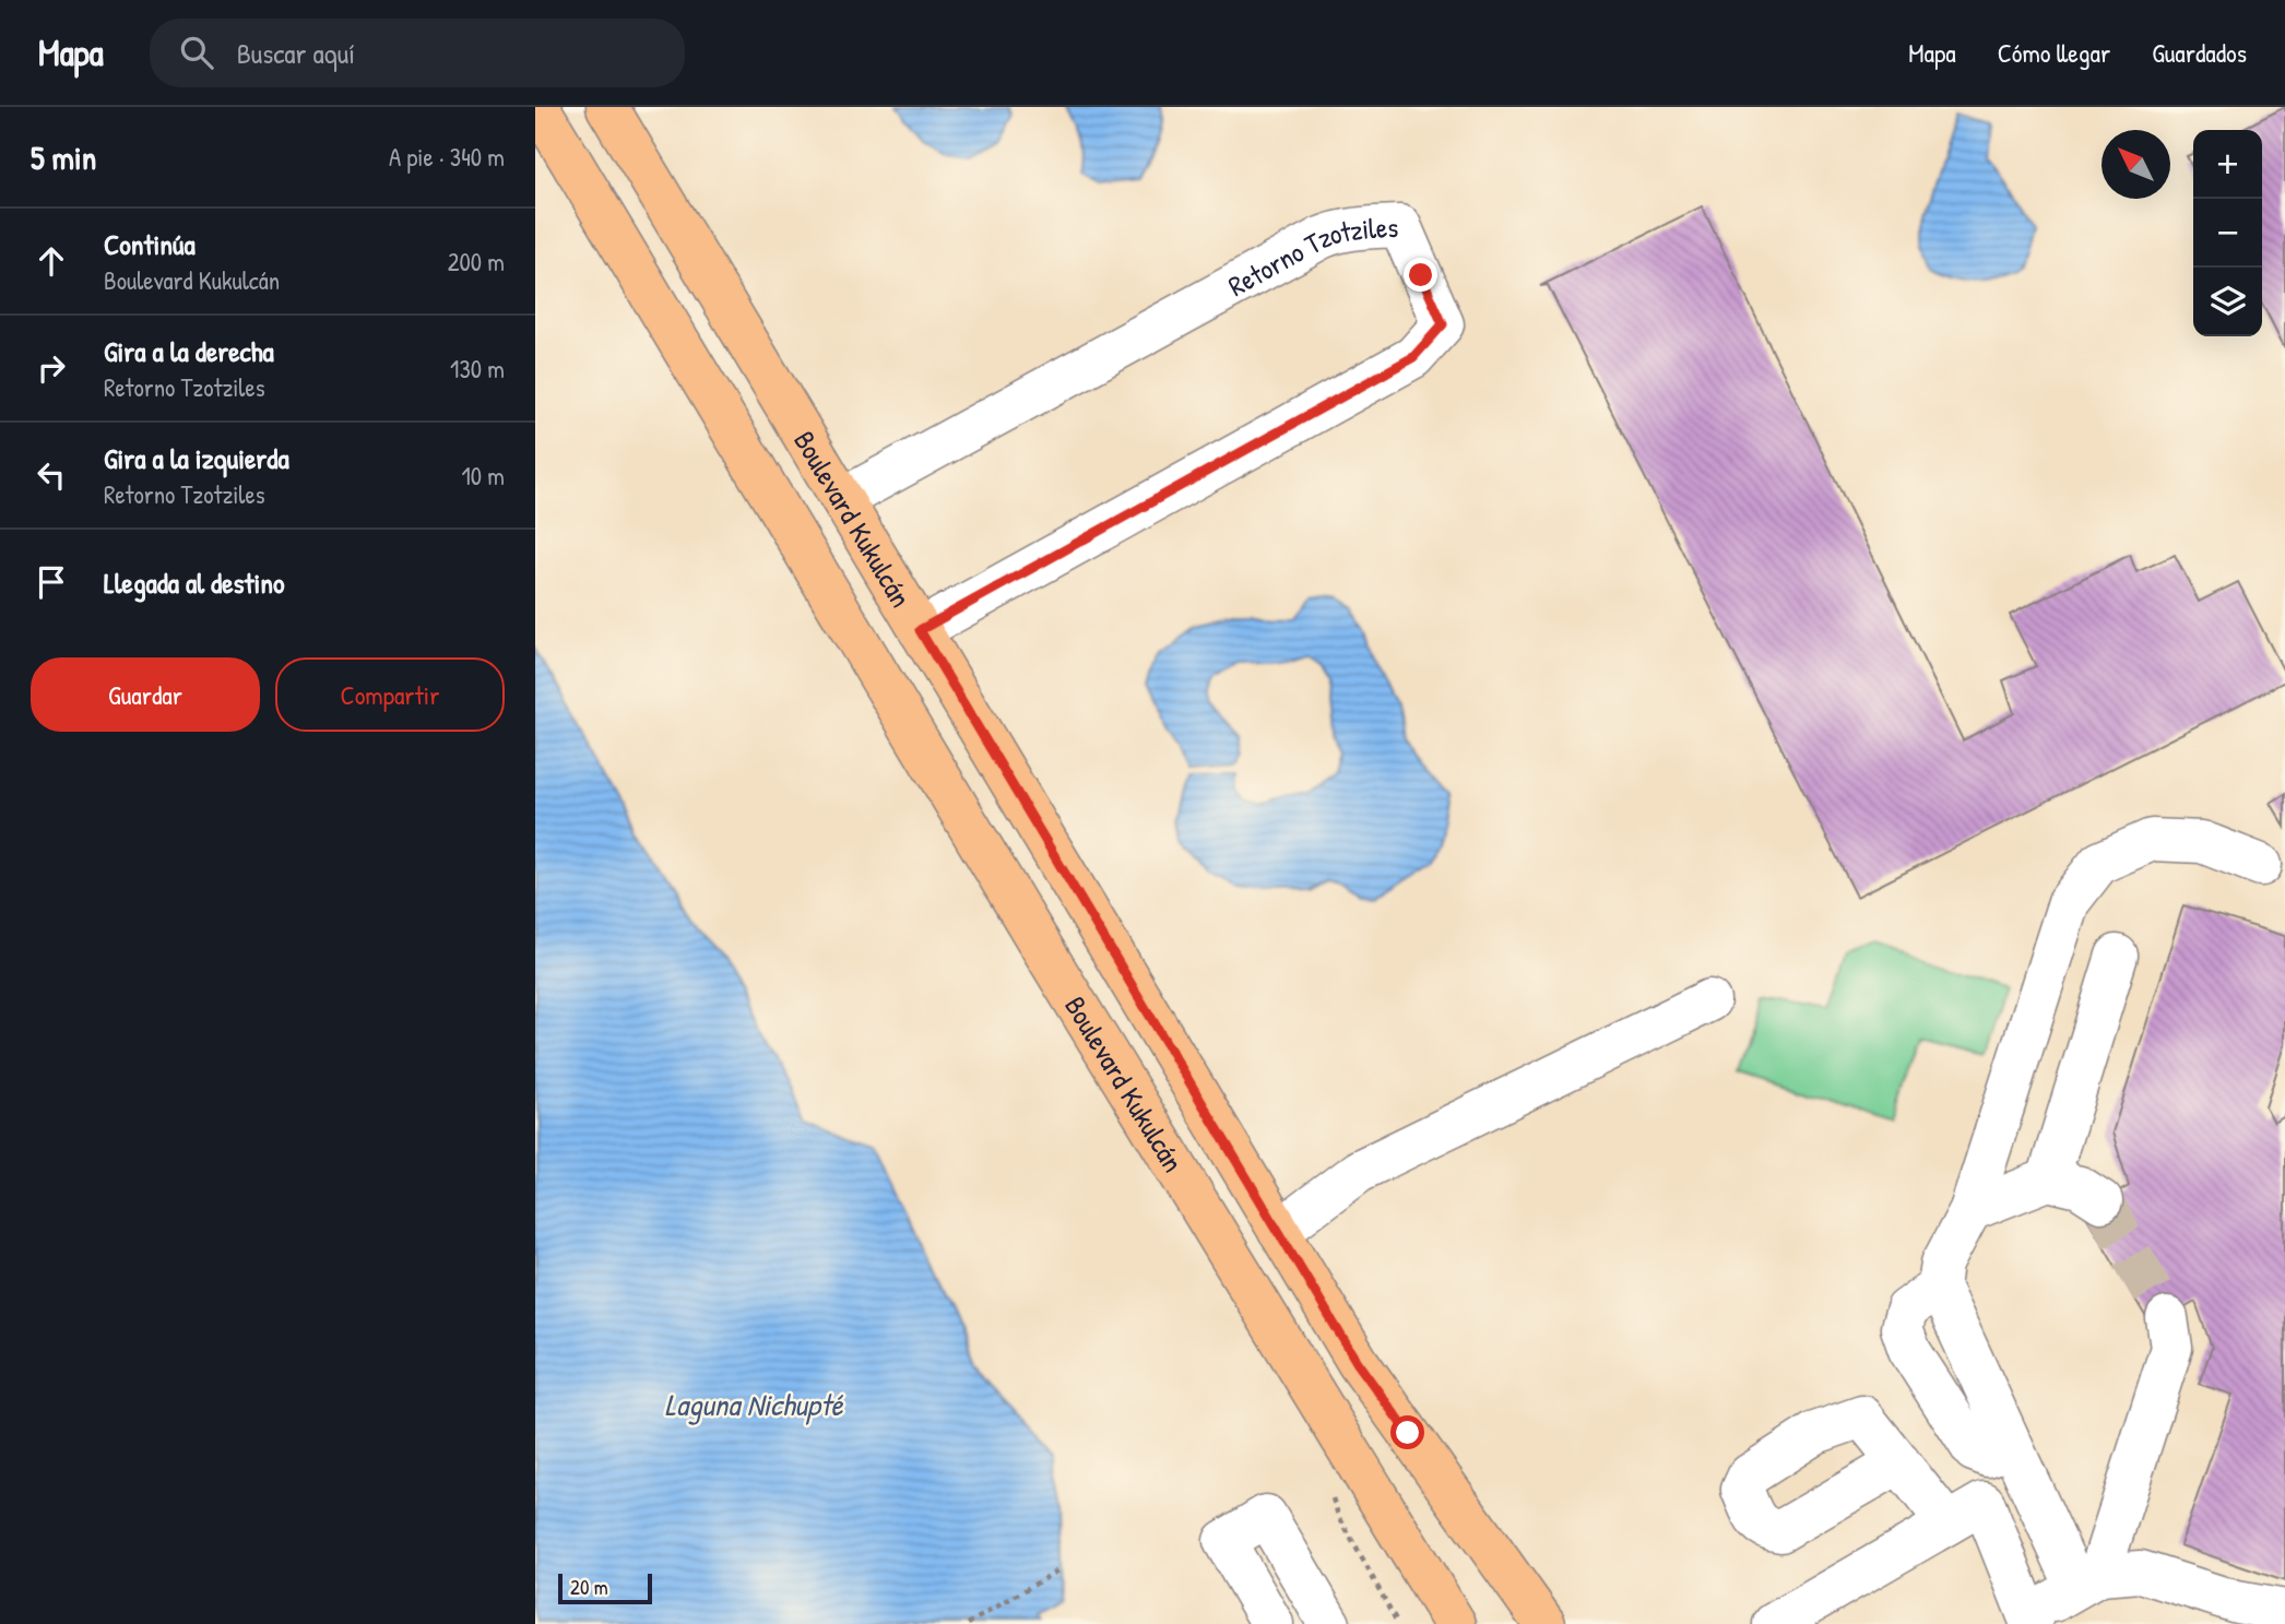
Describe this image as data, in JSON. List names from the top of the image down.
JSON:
{
  "streets": {
    "main road": ["Boulevard Kukulcán"],
    "street": ["Retorno Tzotziles"]
  },
  "crossings": [
    ["Retorno Tzotziles", "Boulevard Kukulcán"]
  ],
  "water": ["Laguna Nichupté"],
  "scale_bar": "20 m",
  "north": "top left",
  "page": {
    "header": "Mapa",
    "search": "Buscar aquí",
    "nav": ["Mapa", "Cómo llegar", "Guardados"],
    "heading": ["5 min", "A pie · 340 m"],
    "map_buttons": ["+", "−"],
    "list": [
      ["Continúa", "Boulevard Kukulcán", "200 m"],
      ["Gira a la derecha", "Retorno Tzotziles", "130 m"],
      ["Gira a la izquierda", "Retorno Tzotziles", "10 m"],
      "Llegada al destino"
    ],
    "buttons": ["Guardar", "Compartir"],
    "scale": "20 m"
  }
}
